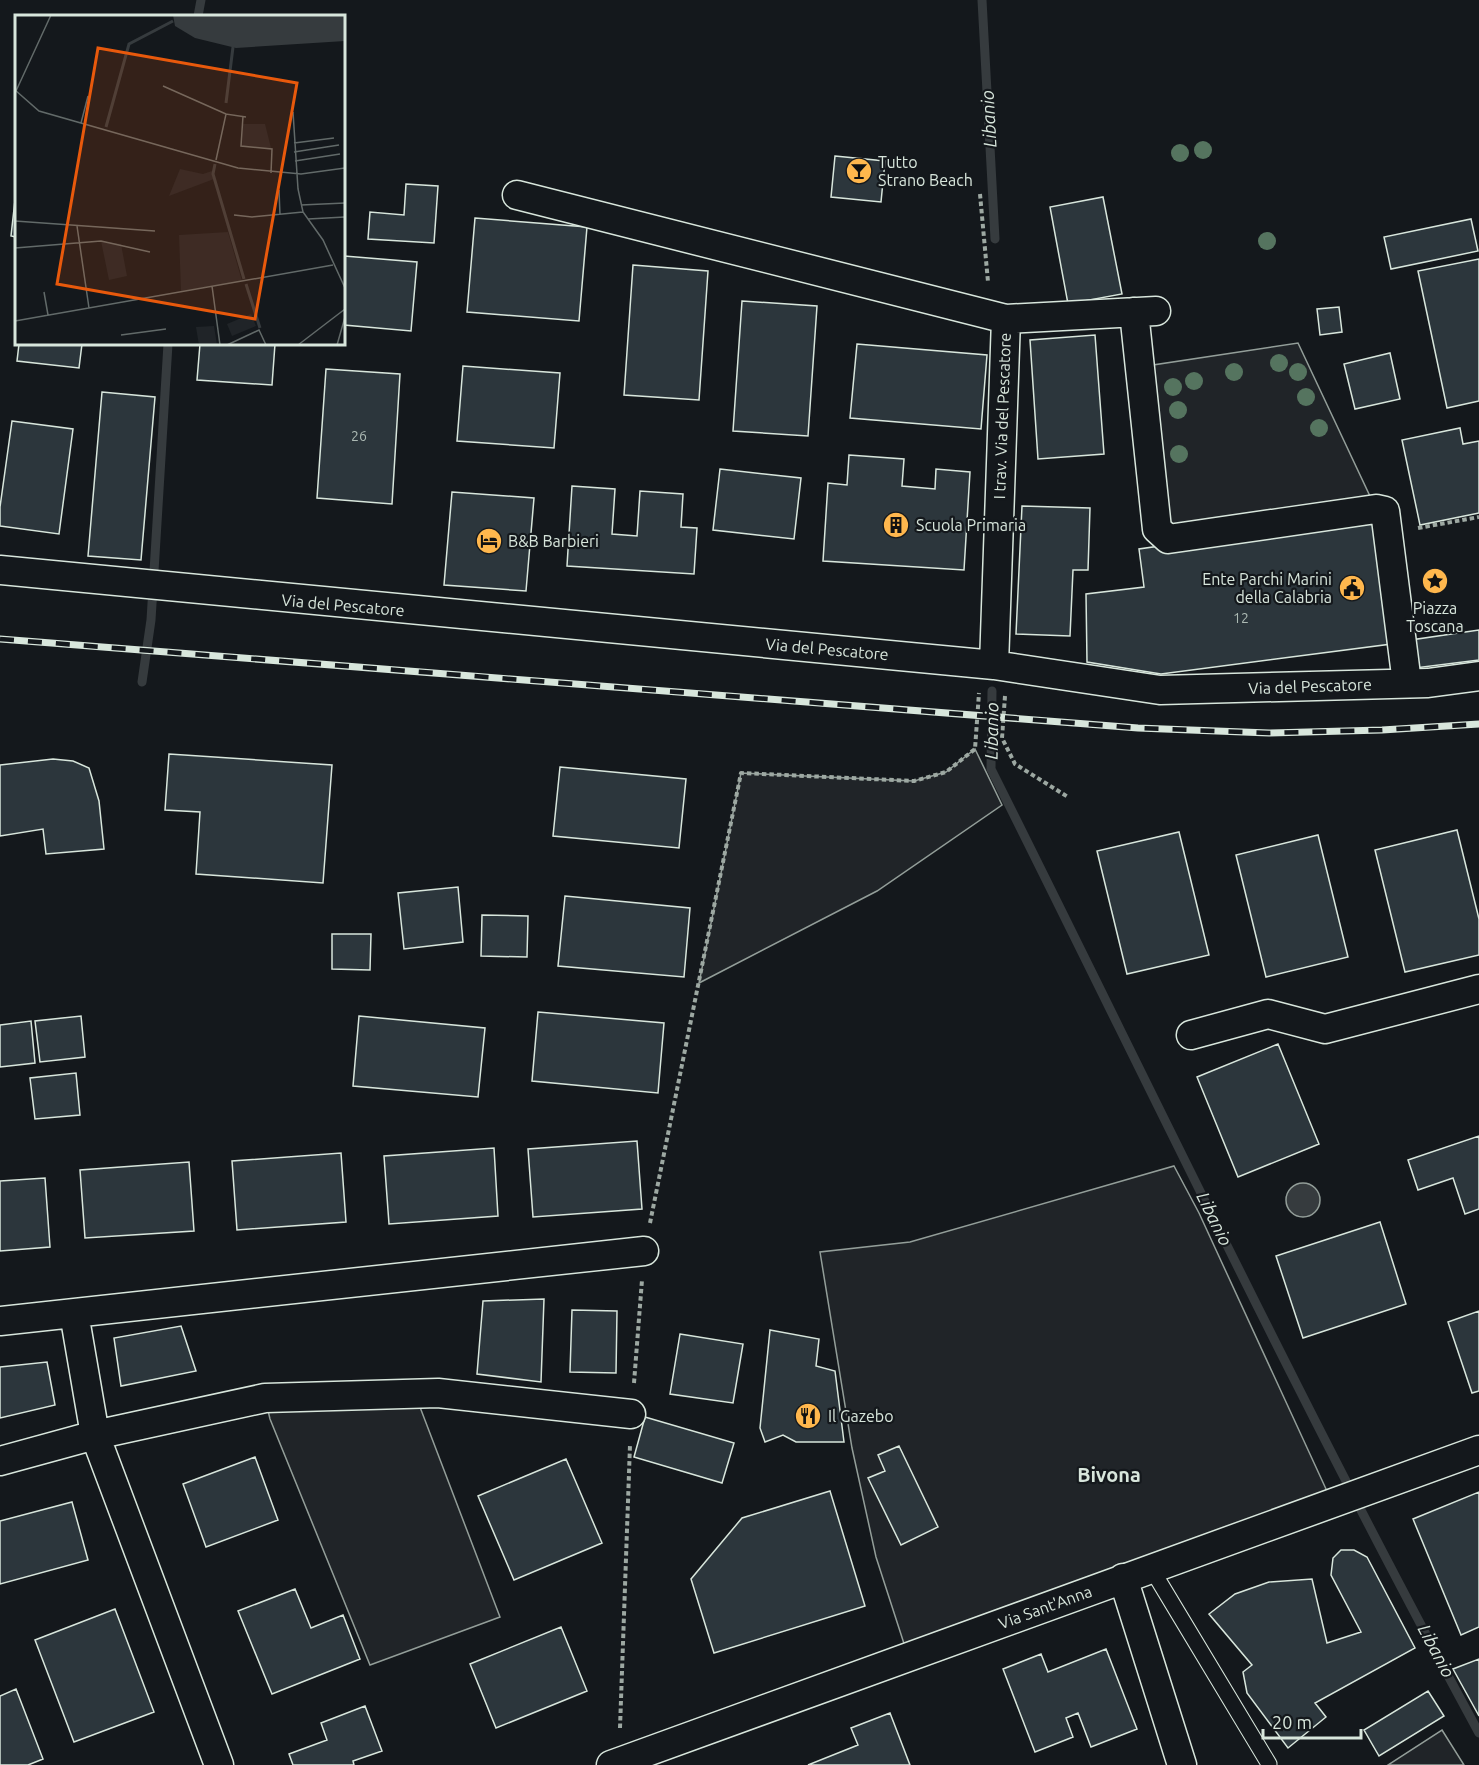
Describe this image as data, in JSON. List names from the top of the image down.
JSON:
{
  "streets": {
    "street": ["I trav. Via del Pescatore", "Via del Pescatore", "Via Sant'Anna"]
  },
  "crossings": [
    ["I trav. Via del Pescatore", "Via del Pescatore"]
  ],
  "districts": ["Bivona"],
  "water": ["Libanio"],
  "places": {
    "bar": ["Tutto Strano Beach"],
    "building": ["Scuola Primaria"],
    "hotel": ["B&B Barbieri"],
    "place": ["Piazza Toscana"],
    "public building": ["Ente Parchi Marini della Calabria"],
    "restaurant": ["Il Gazebo"]
  },
  "house_numbers": ["26", "12"],
  "scale_bar": "20 m"
}
